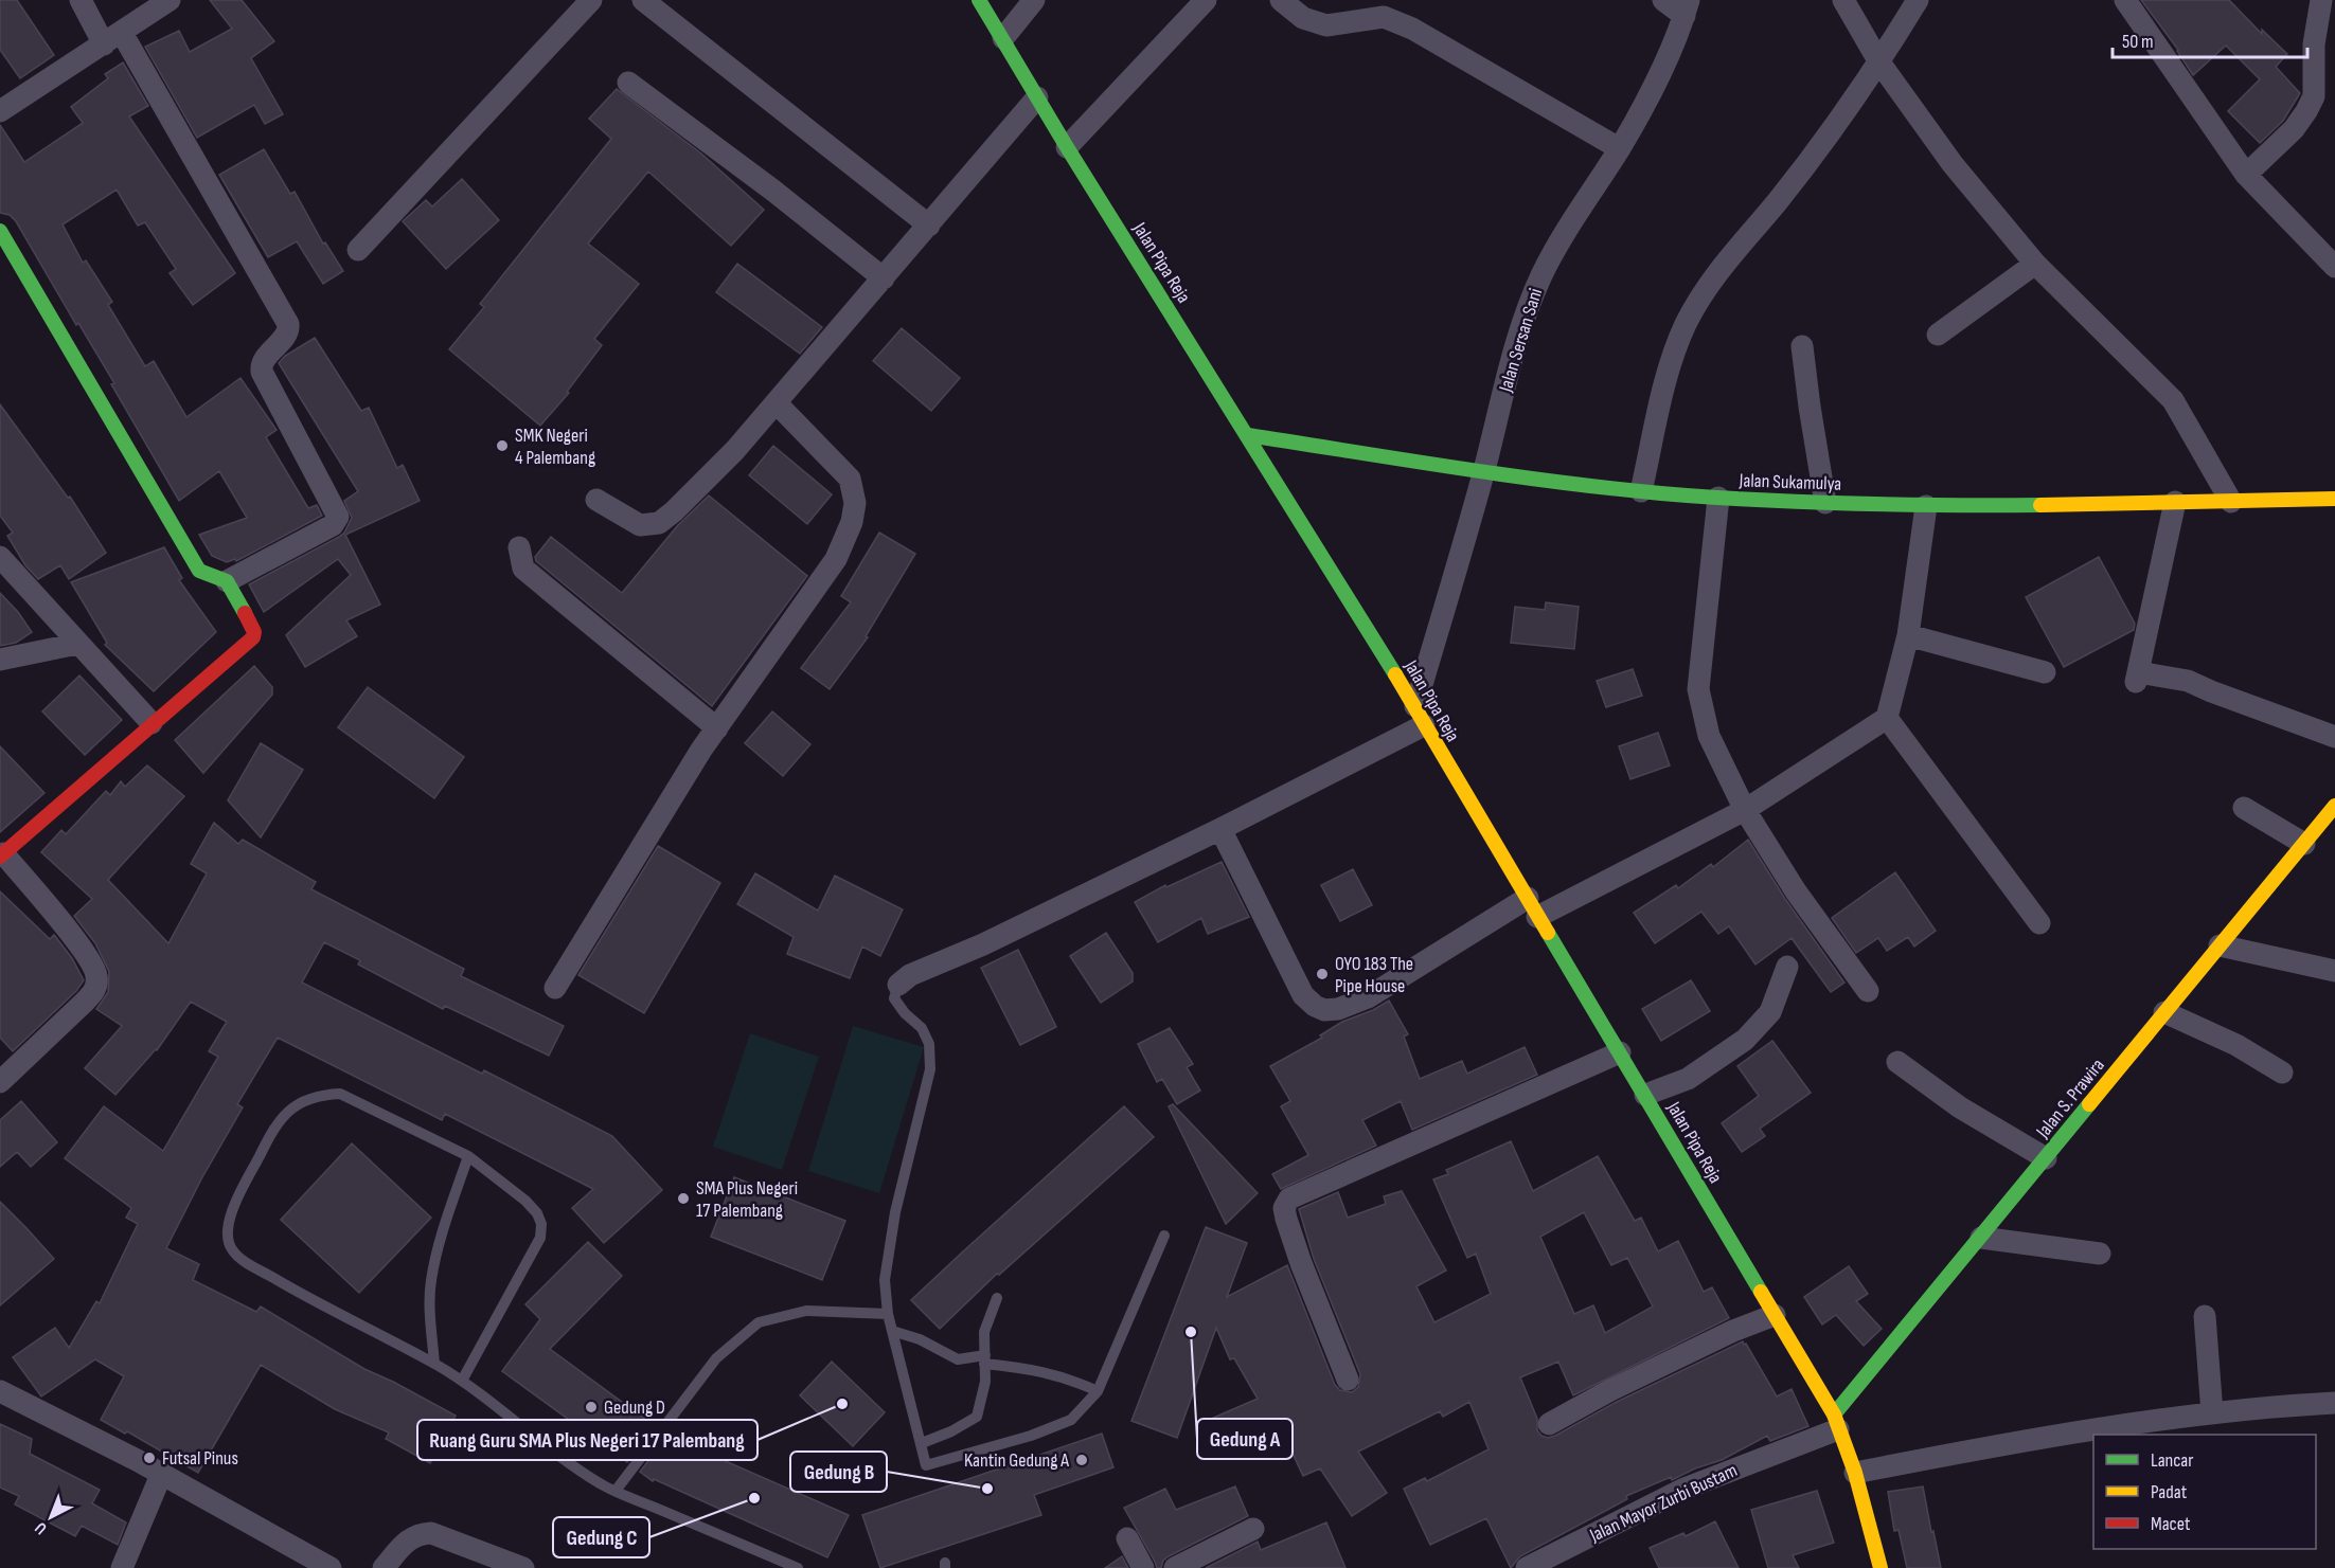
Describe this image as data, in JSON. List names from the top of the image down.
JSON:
{
  "streets": {
    "street": [
      "Jalan Pipa Reja",
      "Jalan Sersan Sani",
      "Jalan Sukamulya",
      "Jalan S. Prawira",
      "Jalan Mayor Zurbi Bustam"
    ]
  },
  "crossings": [
    ["Jalan Pipa Reja", "Jalan Sersan Sani"],
    ["Jalan Pipa Reja", "Jalan Sukamulya"],
    ["Jalan Pipa Reja", "Jalan S. Prawira"],
    ["Jalan Pipa Reja", "Jalan Mayor Zurbi Bustam"],
    ["Jalan Sersan Sani", "Jalan Sukamulya"],
    ["Jalan S. Prawira", "Jalan Mayor Zurbi Bustam"]
  ],
  "places": [
    "SMK Negeri 4 Palembang",
    "OYO 183 The Pipe House",
    "SMA Plus Negeri 17 Palembang",
    "Gedung A",
    "Ruang Guru SMA Plus Negeri 17 Palembang",
    "Gedung D",
    "Futsal Pinus",
    "Kantin Gedung A",
    "Gedung B",
    "Gedung C"
  ],
  "legend": ["Lancar", "Padat", "Macet"],
  "scale_bar": "50 m",
  "north": "bottom left"
}
